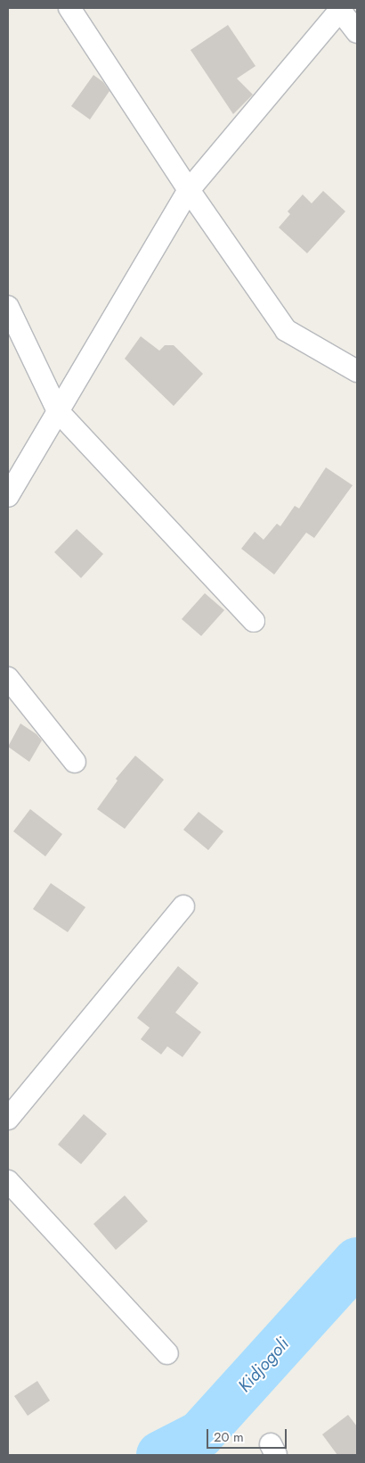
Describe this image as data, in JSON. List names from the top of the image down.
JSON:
{
  "water": ["Kidjogoli"],
  "scale_bar": "20 m"
}
